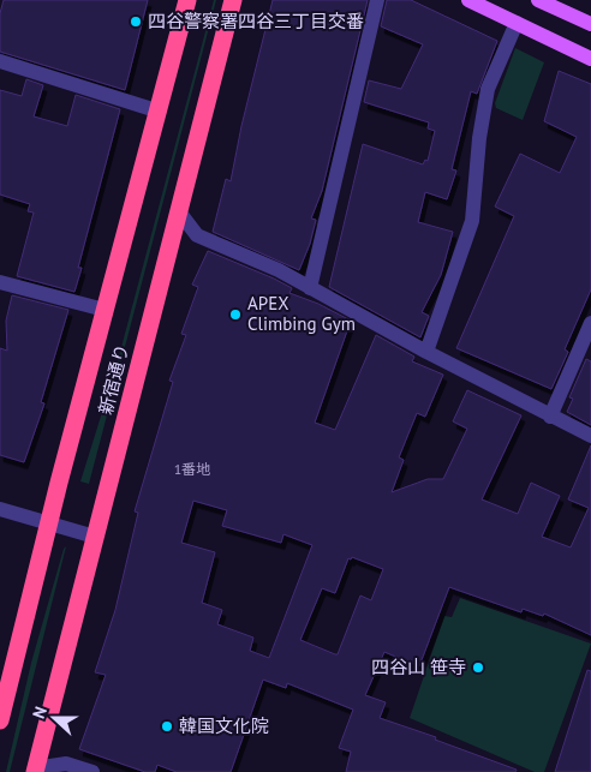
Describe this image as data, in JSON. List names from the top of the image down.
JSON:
{
  "streets": {
    "highway": ["新宿通り"]
  },
  "places": [
    "四谷警察署四谷三丁目交番",
    "APEX Climbing Gym",
    "四谷山 笹寺",
    "韓国文化院"
  ],
  "house_numbers": ["1番地"],
  "north": "left"
}
